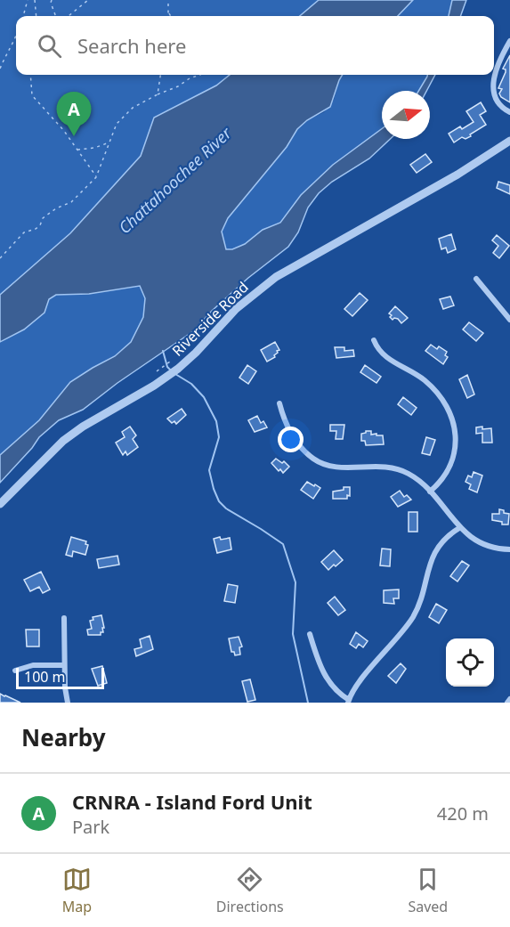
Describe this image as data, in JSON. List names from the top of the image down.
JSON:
{
  "streets": {
    "street": ["Riverside Road"]
  },
  "water": ["Chattahoochee River"],
  "scale_bar": "100 m",
  "north": "right",
  "page": {
    "search": "Search here",
    "pins": "A",
    "scale": "100 m",
    "heading": "Nearby",
    "list": [
      {
        "mark": "A",
        "name": "CRNRA - Island Ford Unit",
        "note": "Park",
        "value": "420 m"
      }
    ],
    "nav": ["Map", "Directions", "Saved"]
  }
}
